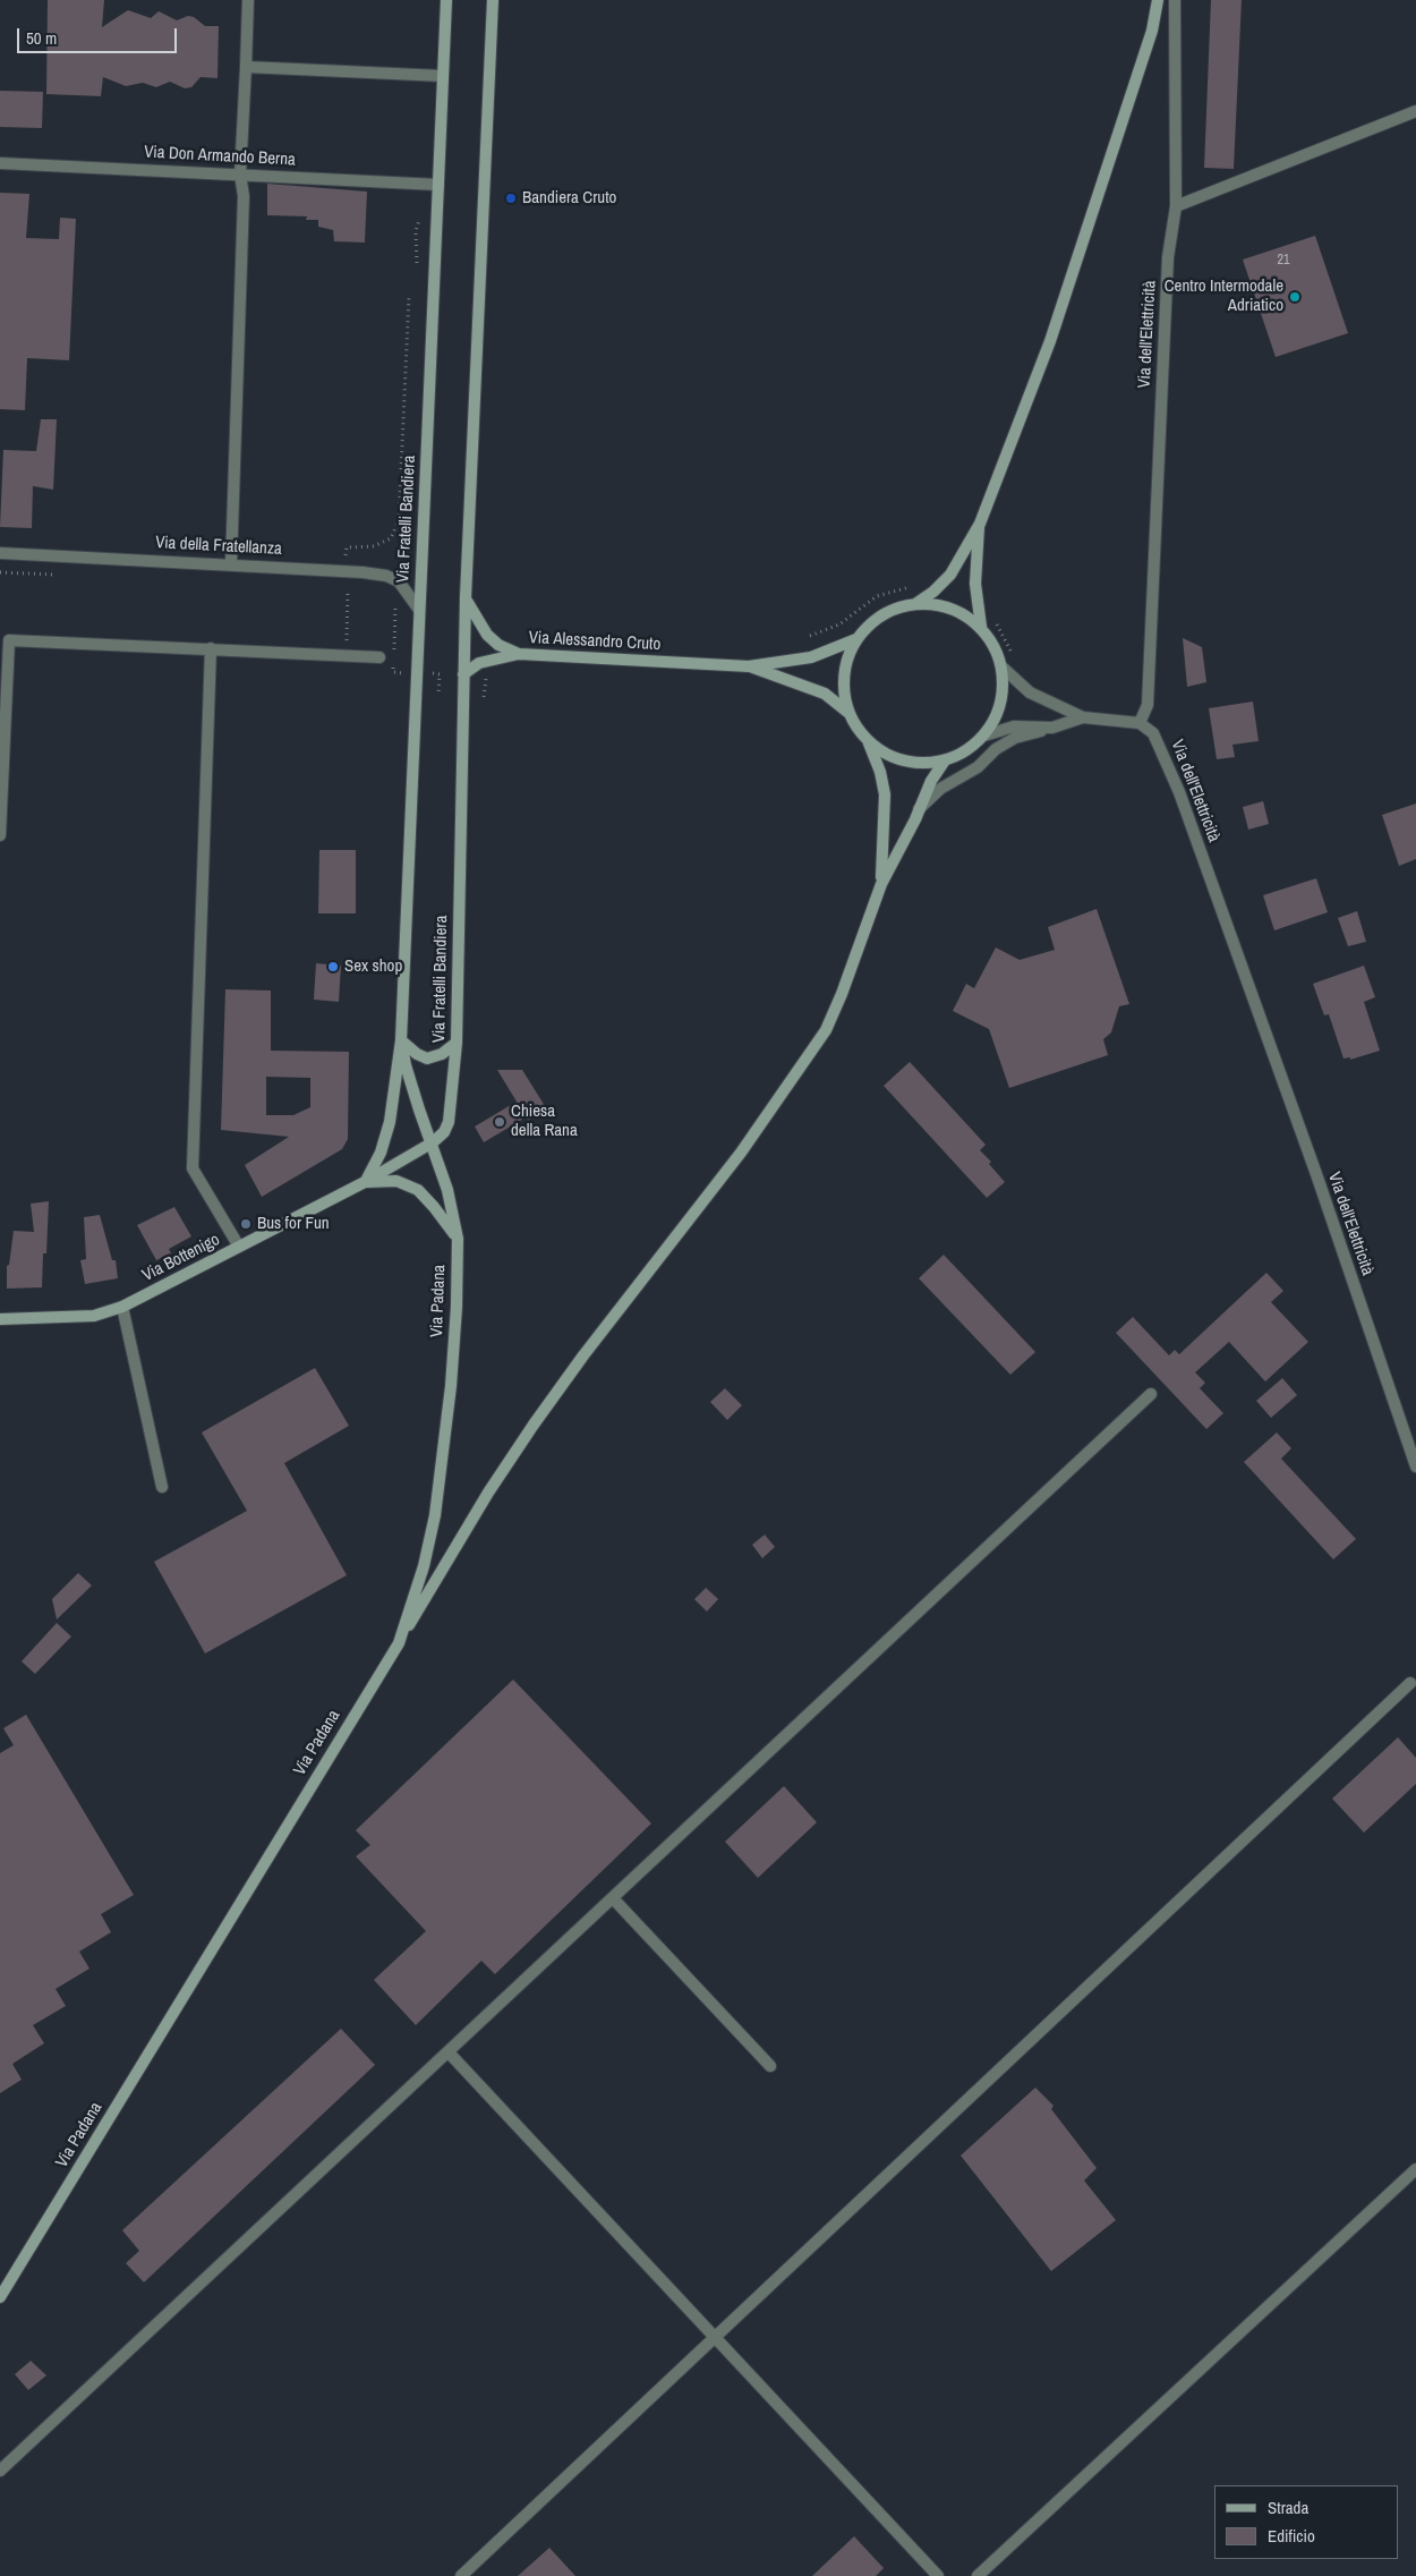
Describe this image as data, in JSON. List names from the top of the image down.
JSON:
{
  "streets": {
    "main road": [
      "Via Fratelli Bandiera",
      "Via Alessandro Cruto",
      "Via Bottenigo",
      "Via Padana"
    ],
    "street": ["Via Don Armando Berna", "Via dell'Elettricità", "Via della Fratellanza"]
  },
  "crossings": [
    ["Via Don Armando Berna", "Via Fratelli Bandiera"],
    ["Via Fratelli Bandiera", "Via della Fratellanza"],
    ["Via Fratelli Bandiera", "Via Alessandro Cruto"],
    ["Via Fratelli Bandiera", "Via Bottenigo"],
    ["Via Fratelli Bandiera", "Via Padana"]
  ],
  "places": [
    "Bandiera Cruto",
    "Centro Intermodale Adriatico",
    "Sex shop",
    "Chiesa della Rana",
    "Bus for Fun"
  ],
  "house_numbers": ["21"],
  "legend": ["Strada", "Edificio"],
  "scale_bar": "50 m"
}
